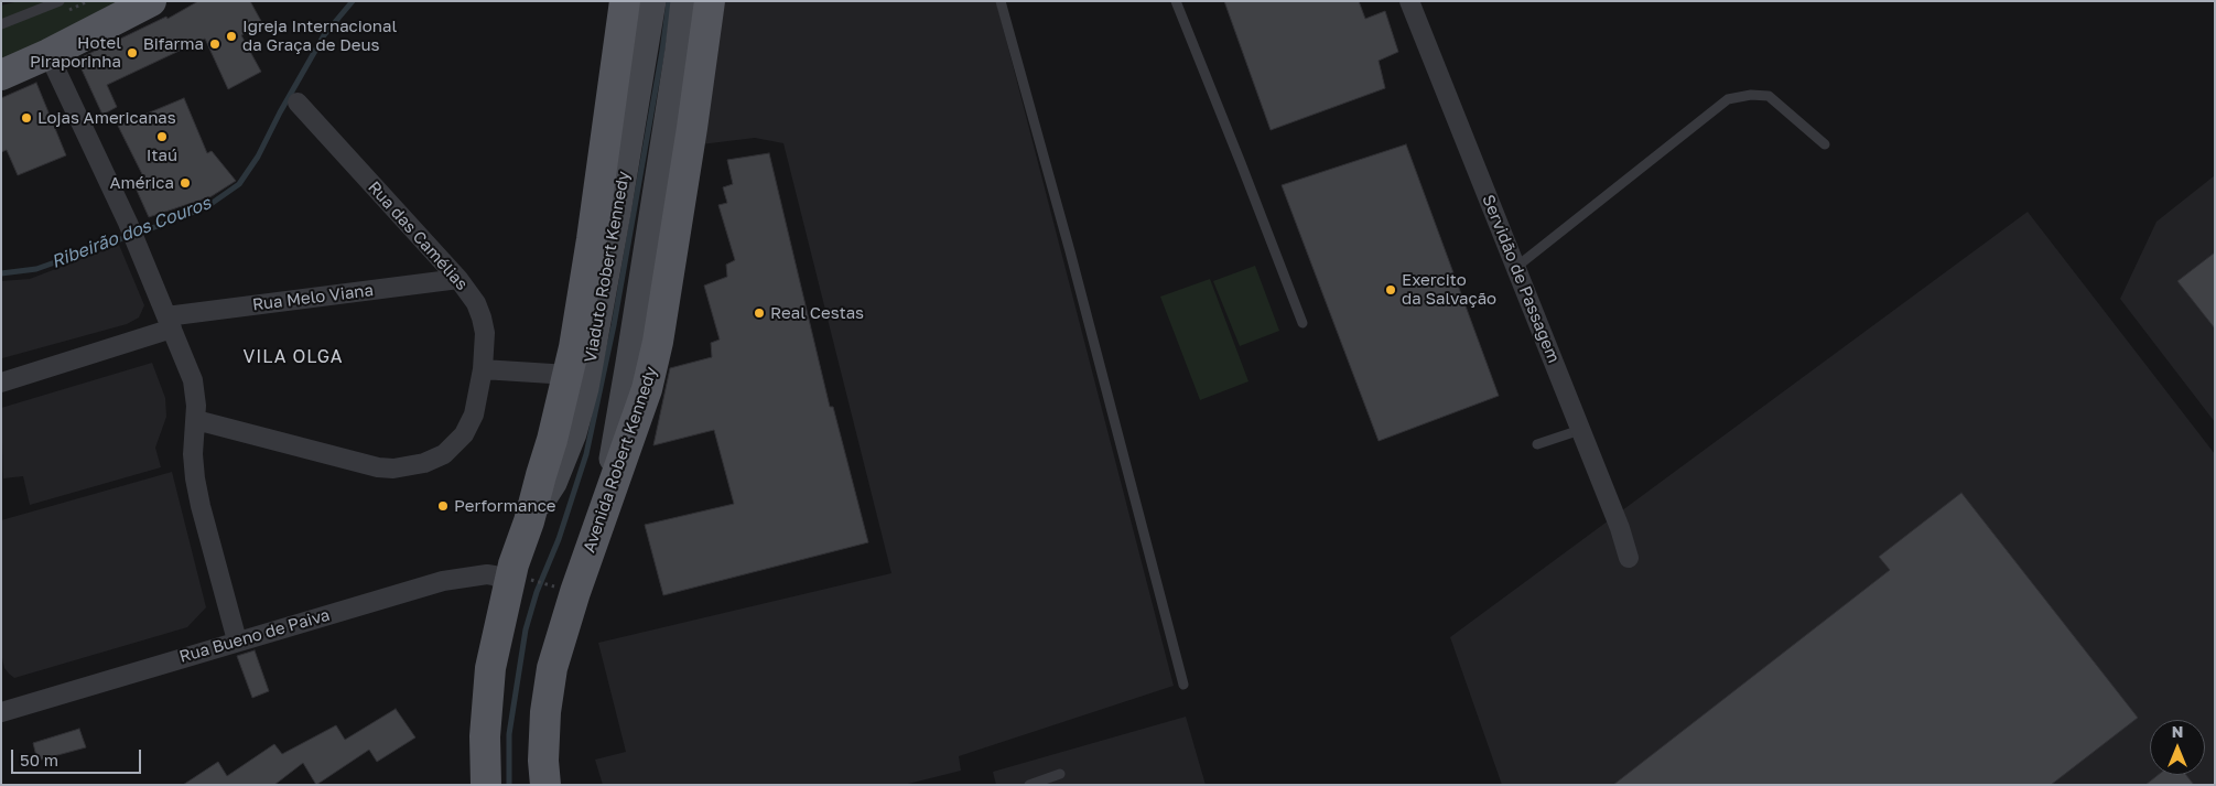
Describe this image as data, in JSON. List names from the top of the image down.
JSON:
{
  "streets": {
    "main road": ["Viaduto Robert Kennedy", "Avenida Robert Kennedy"],
    "street": [
      "Rua das Camélias",
      "Servidão de Passagem",
      "Rua Melo Viana",
      "Rua Bueno de Paiva"
    ]
  },
  "crossings": [
    ["Rua das Camélias", "Rua Melo Viana"]
  ],
  "districts": ["VILA OLGA"],
  "water": ["Ribeirão dos Couros"],
  "places": [
    "Igreja Internacional da Graça de Deus",
    "Bifarma",
    "Hotel Piraporinha",
    "Lojas Americanas",
    "Itaú",
    "América",
    "Exercito da Salvação",
    "Real Cestas",
    "Performance"
  ],
  "scale_bar": "50 m",
  "north": "top"
}
